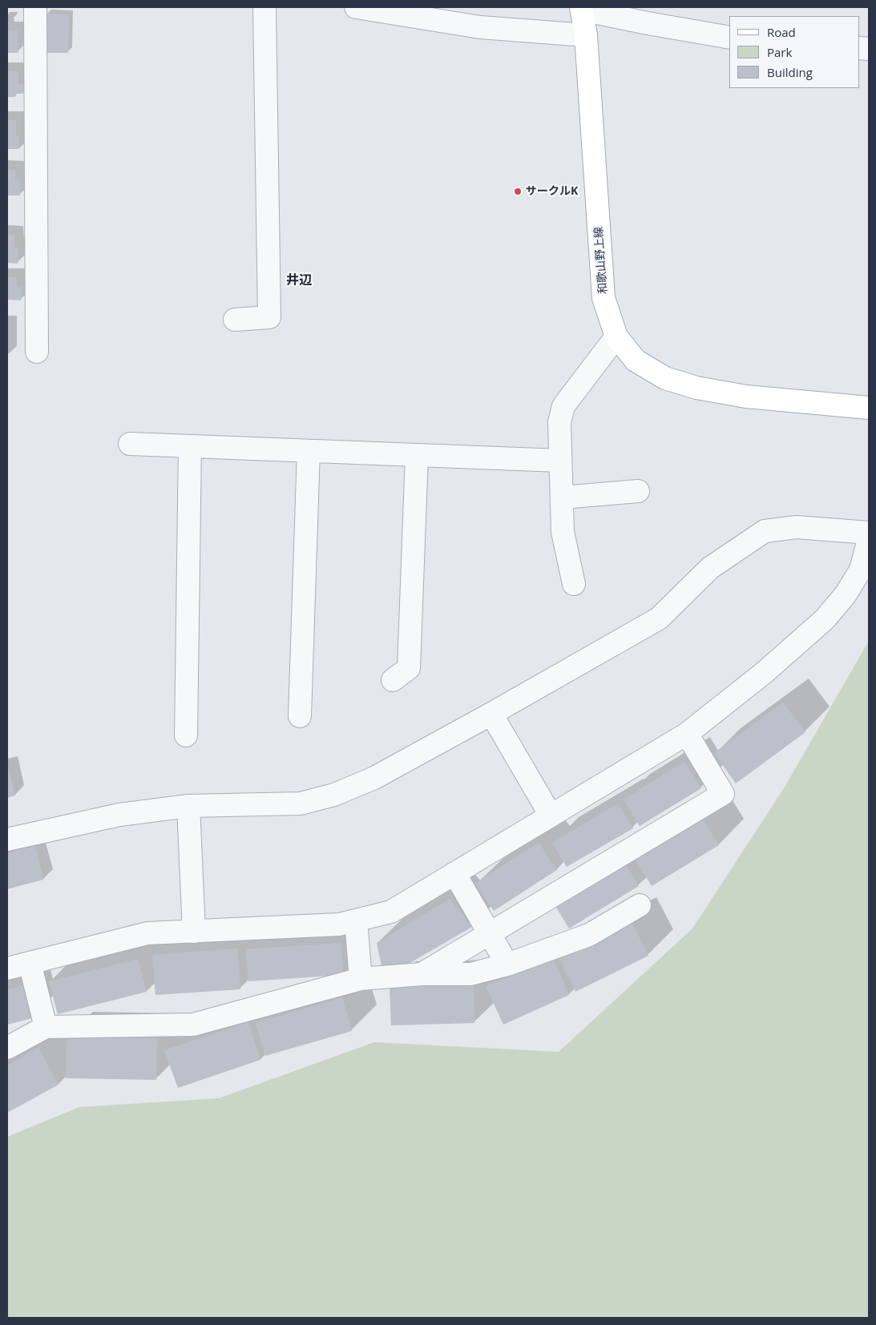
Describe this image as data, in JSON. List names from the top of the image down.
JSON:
{
  "streets": {
    "main road": ["和歌山野上線"]
  },
  "districts": ["井辺"],
  "places": ["サークルK"],
  "legend": ["Road", "Park", "Building"]
}
